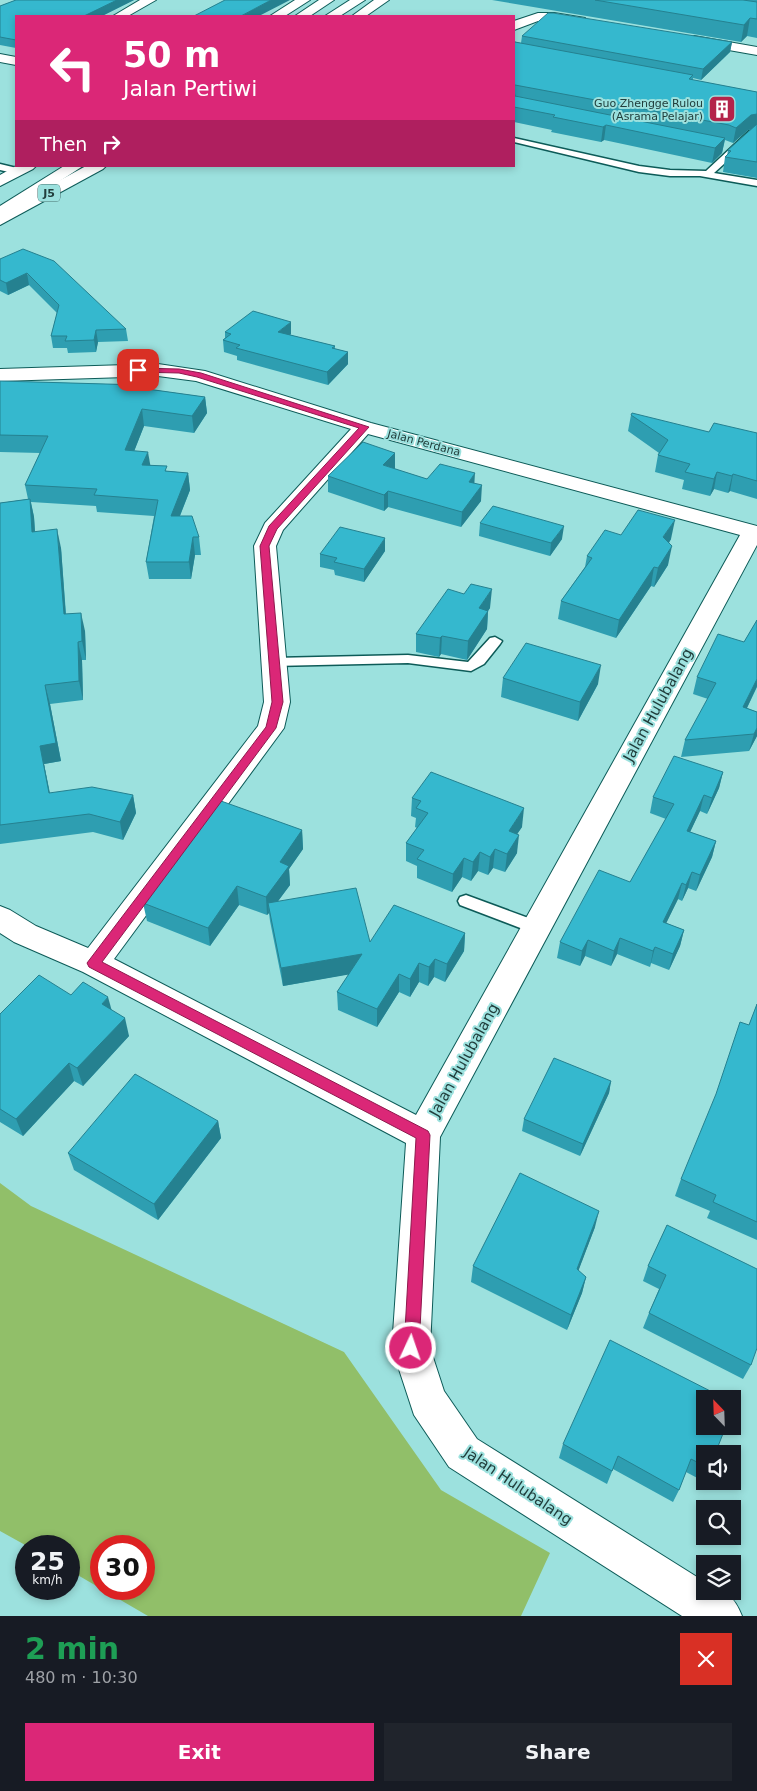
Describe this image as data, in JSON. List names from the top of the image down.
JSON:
{
  "streets": {
    "main road": ["J5", "Jalan Perdana", "Jalan Hulubalang"]
  },
  "crossings": [
    ["Jalan Perdana", "Jalan Hulubalang"]
  ],
  "places": {
    "building": ["Guo Zhengge Rulou (Asrama Pelajar)"]
  },
  "north": "top left",
  "page": {
    "turn": ["50 m", "Jalan Pertiwi"],
    "then": "Then",
    "speed": "25 km/h",
    "limit": "30",
    "heading": ["2 min", "480 m · 10:30"],
    "buttons": ["Exit", "Share"]
  }
}
